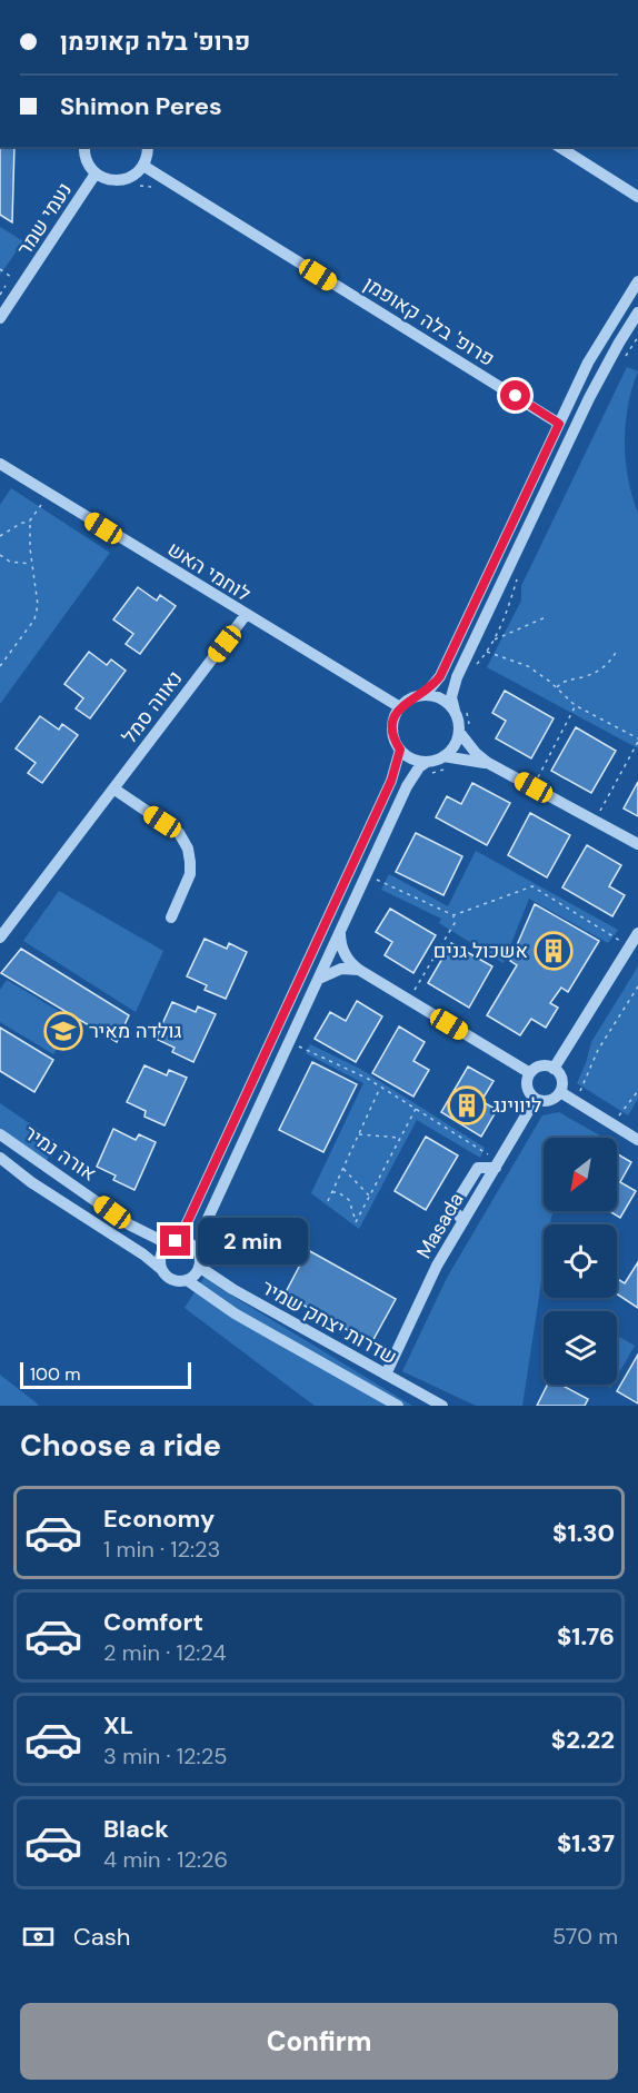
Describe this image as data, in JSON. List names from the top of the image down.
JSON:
{
  "streets": {
    "street": [
      "נעמי שמר",
      "פרופ' בלה קאופמן",
      "לוחמי האש",
      "נאווה סמל",
      "אורה נמיר",
      "Masada",
      "שדרות יצחק שמיר"
    ]
  },
  "crossings": [
    ["לוחמי האש", "נאווה סמל"],
    ["אורה נמיר", "שדרות יצחק שמיר"],
    ["Masada", "שדרות יצחק שמיר"]
  ],
  "places": {
    "building": ["אשכול גנים", "ליווינג"],
    "school or university": ["גולדה מאיר"]
  },
  "scale_bar": "100 m",
  "north": "bottom left",
  "page": {
    "banner": ["פרופ' בלה קאופמן", "Shimon Peres"],
    "bubble": "2 min",
    "scale": "100 m",
    "heading": "Choose a ride",
    "list": [
      {
        "name": "Economy",
        "note": "1 min · 12:23",
        "value": "$1.30"
      },
      {
        "name": "Comfort",
        "note": "2 min · 12:24",
        "value": "$1.76"
      },
      {
        "name": "XL",
        "note": "3 min · 12:25",
        "value": "$2.22"
      },
      {
        "name": "Black",
        "note": "4 min · 12:26",
        "value": "$1.37"
      }
    ],
    "pay": ["Cash", "570 m"],
    "buttons": "Confirm"
  }
}
